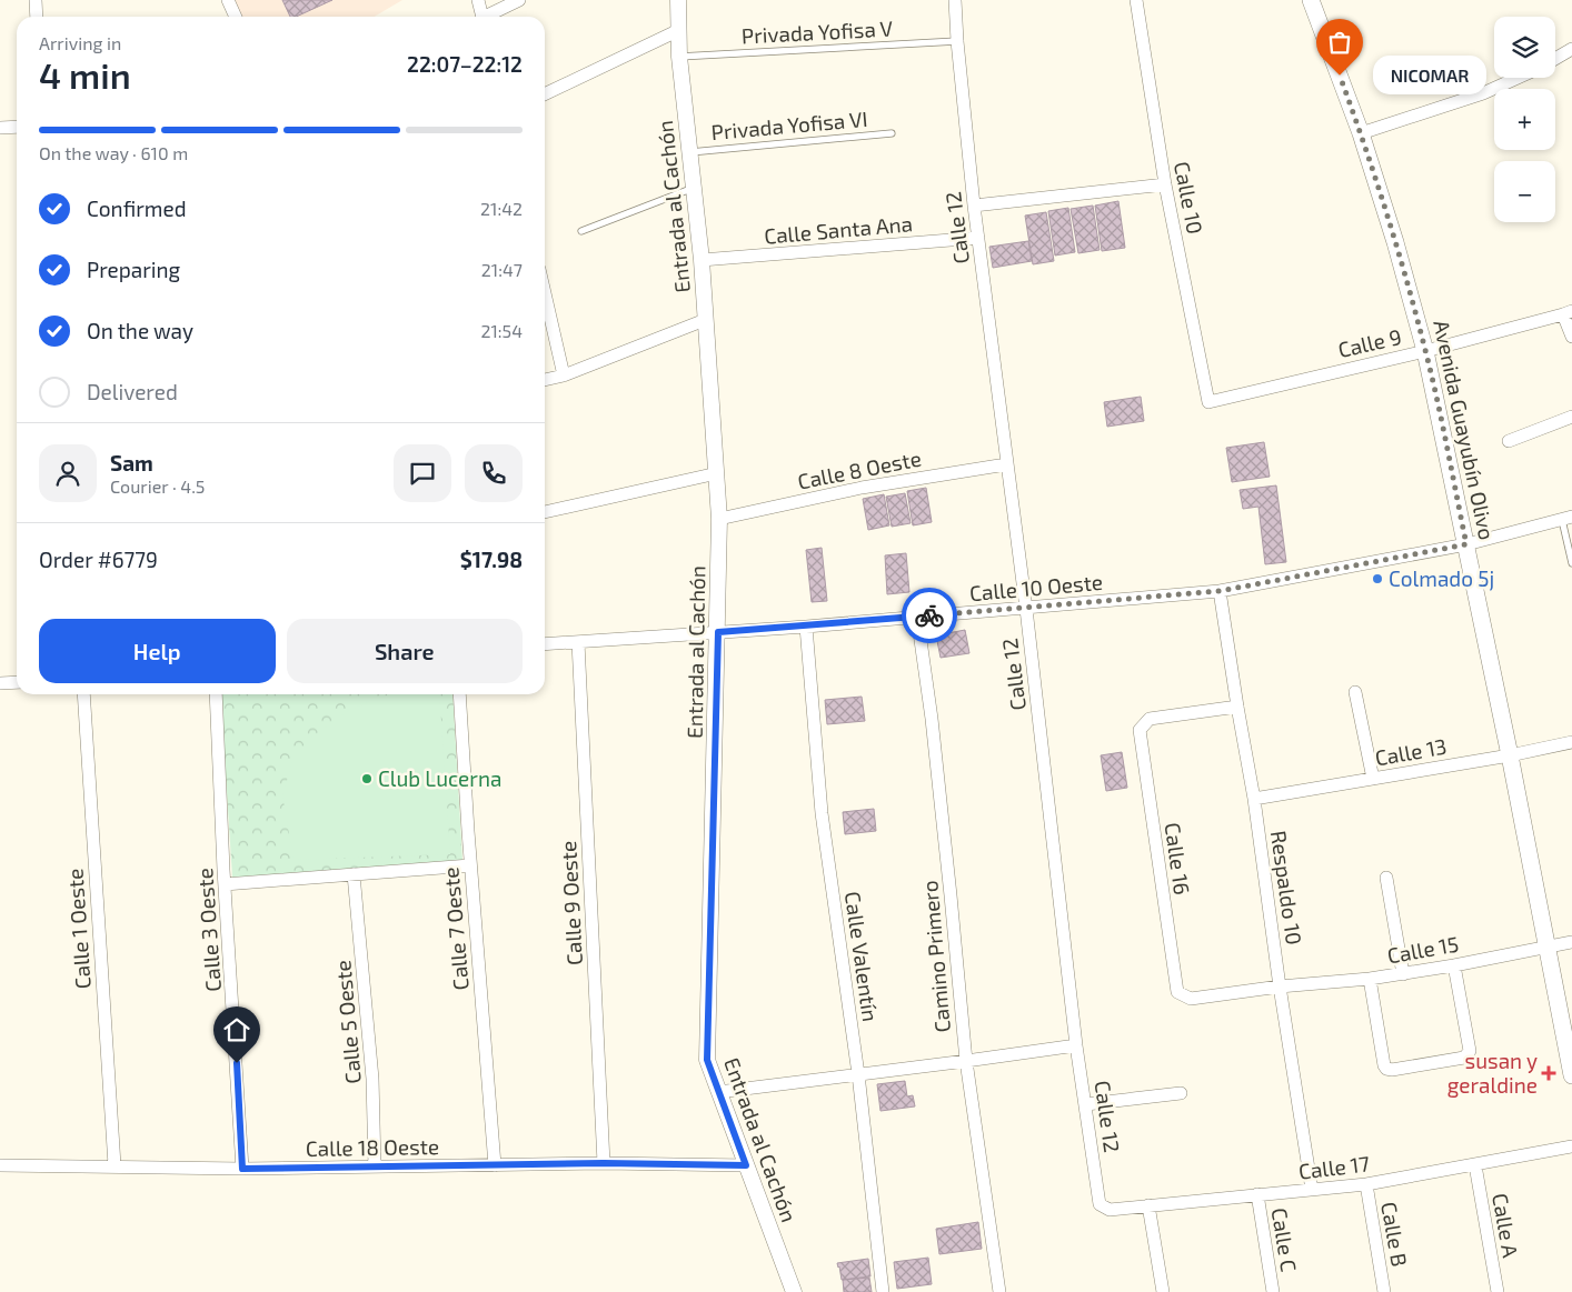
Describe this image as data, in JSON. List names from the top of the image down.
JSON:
{
  "streets": {
    "main road": ["Avenida Guayubín Olivo"],
    "street": [
      "Calle 10",
      "Entrada al Cachón",
      "Calle 12",
      "Calle Santa Ana",
      "Calle 9",
      "Calle 8 Oeste",
      "Calle 10 Oeste",
      "Calle 13",
      "Calle 16",
      "Respaldo 10",
      "Calle 9 Oeste",
      "Calle 1 Oeste",
      "Calle 7 Oeste",
      "Calle 3 Oeste",
      "Calle 15",
      "Calle Valentín",
      "Camino Primero",
      "Calle 5 Oeste",
      "Calle 18 Oeste",
      "Calle 17",
      "Calle A",
      "Calle B",
      "Calle C"
    ],
    "lane": ["Privada Yofisa V", "Privada Yofisa VI"]
  },
  "crossings": [
    ["Privada Yofisa V", "Entrada al Cachón"],
    ["Privada Yofisa V", "Calle 12"],
    ["Privada Yofisa VI", "Entrada al Cachón"],
    ["Calle 10", "Calle 9"],
    ["Entrada al Cachón", "Calle Santa Ana"],
    ["Entrada al Cachón", "Calle 8 Oeste"],
    ["Entrada al Cachón", "Calle 10 Oeste"],
    ["Entrada al Cachón", "Calle 18 Oeste"],
    ["Calle 12", "Calle Santa Ana"],
    ["Calle 12", "Calle 8 Oeste"],
    ["Calle 12", "Calle 10 Oeste"],
    ["Calle 12", "Calle 17"],
    ["Calle 9", "Avenida Guayubín Olivo"],
    ["Avenida Guayubín Olivo", "Calle 10 Oeste"],
    ["Avenida Guayubín Olivo", "Calle 13"],
    ["Avenida Guayubín Olivo", "Calle 15"],
    ["Calle 10 Oeste", "Respaldo 10"],
    ["Calle 10 Oeste", "Calle 9 Oeste"],
    ["Calle 10 Oeste", "Calle Valentín"],
    ["Calle 10 Oeste", "Camino Primero"],
    ["Calle 13", "Respaldo 10"],
    ["Calle 16", "Respaldo 10"],
    ["Calle 16", "Calle 15"],
    ["Respaldo 10", "Calle 15"],
    ["Respaldo 10", "Calle 17"],
    ["Calle 9 Oeste", "Calle 18 Oeste"],
    ["Calle 1 Oeste", "Calle 18 Oeste"],
    ["Calle 7 Oeste", "Calle 18 Oeste"],
    ["Calle 3 Oeste", "Calle 18 Oeste"],
    ["Calle 5 Oeste", "Calle 18 Oeste"],
    ["Calle 17", "Calle A"],
    ["Calle 17", "Calle B"],
    ["Calle 17", "Calle C"]
  ],
  "places": {
    "other": ["NICOMAR", "Colmado 5j", "Club Lucerna"],
    "health": ["susan y geraldine"]
  },
  "page": {
    "map_buttons": ["+", "−"],
    "heading": ["4 min", "Arriving in", "22:07–22:12"],
    "panel": [
      "Sam",
      "Courier · 4.5",
      "Order #6779",
      "$17.98"
    ],
    "bubble": "NICOMAR",
    "bar": "On the way · 610 m",
    "list": [
      ["Confirmed", "21:42"],
      ["Preparing", "21:47"],
      ["On the way", "21:54"],
      "Delivered"
    ],
    "buttons": ["Help", "Share"]
  }
}
